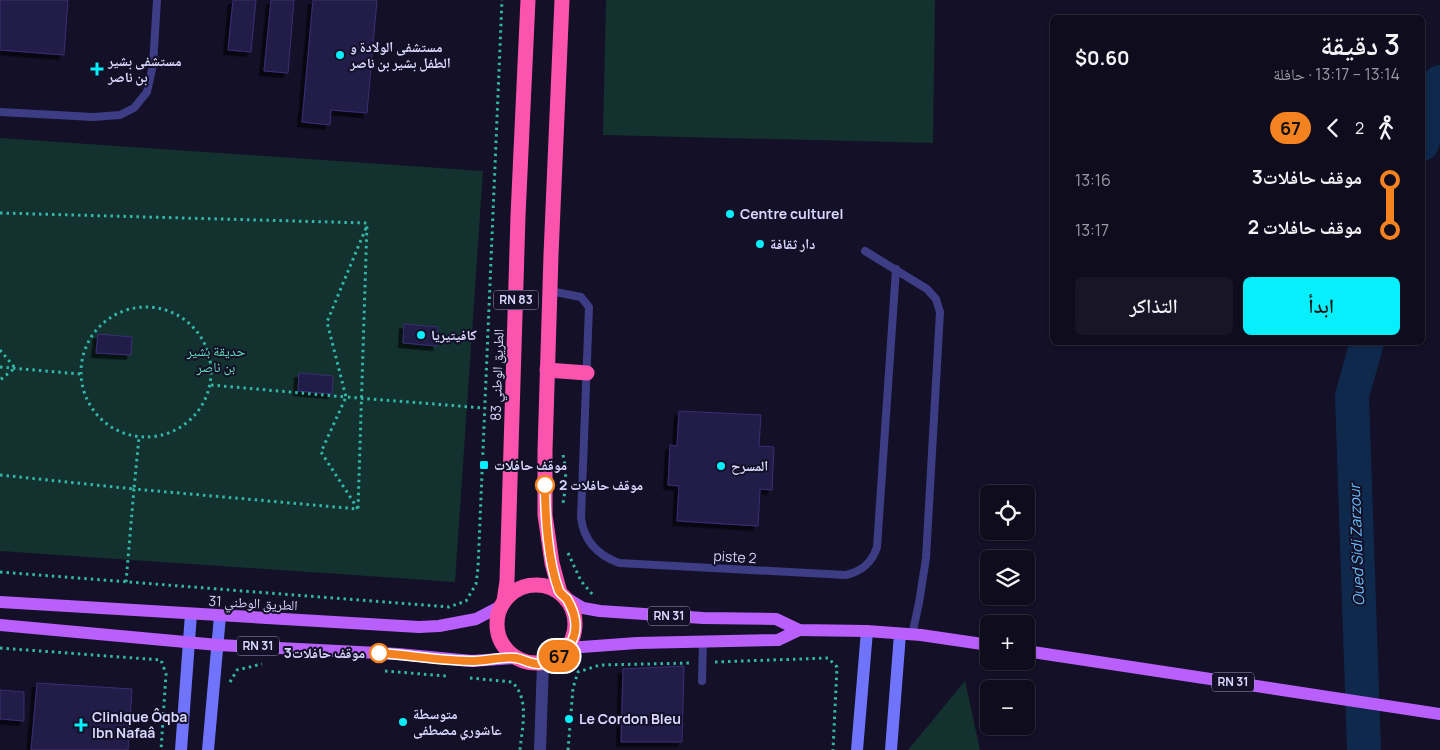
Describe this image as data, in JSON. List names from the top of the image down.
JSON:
{
  "streets": {
    "highway": ["RN 83", "الطريق الوطني 83"],
    "main road": ["الطريق الوطني 31", "RN 31"],
    "lane": ["piste 2"]
  },
  "crossings": [
    ["RN 83", "الطريق الوطني 83"],
    ["RN 83", "piste 2"],
    ["RN 83", "الطريق الوطني 31"],
    ["RN 83", "RN 31"],
    ["الطريق الوطني 83", "الطريق الوطني 31"],
    ["الطريق الوطني 83", "RN 31"],
    ["الطريق الوطني 31", "RN 31"]
  ],
  "water": ["Oued Sidi Zarzour"],
  "parks": ["حديقة بشير بن ناصر"],
  "places": {
    "other": [
      "مستشفى الولادة و الطفل بشير بن ناصر",
      "Centre culturel",
      "دار ثقافة",
      "كافيتيريا",
      "المسرح",
      "موقف حافلات 2",
      "موقف حافلات3",
      "Le Cordon Bleu",
      "متوسطة عاشوري مصطفى"
    ],
    "health": ["مستشفى بشير بن ناصر", "Clinique Ôqba Ibn Nafaâ"],
    "transit": ["موقف حافلات"]
  },
  "lines": ["bus line 67"],
  "page": {
    "on_map": "67",
    "heading": ["3 دقيقة", "13:14 – 13:17 · حافلة", "$0.60"],
    "legs": ["2", "67"],
    "list": [
      {
        "name": "موقف حافلات3",
        "value": "13:16"
      },
      {
        "name": "موقف حافلات 2",
        "value": "13:17"
      }
    ],
    "buttons": ["ابدأ", "التذاكر"],
    "map_buttons": ["+", "−"]
  }
}
